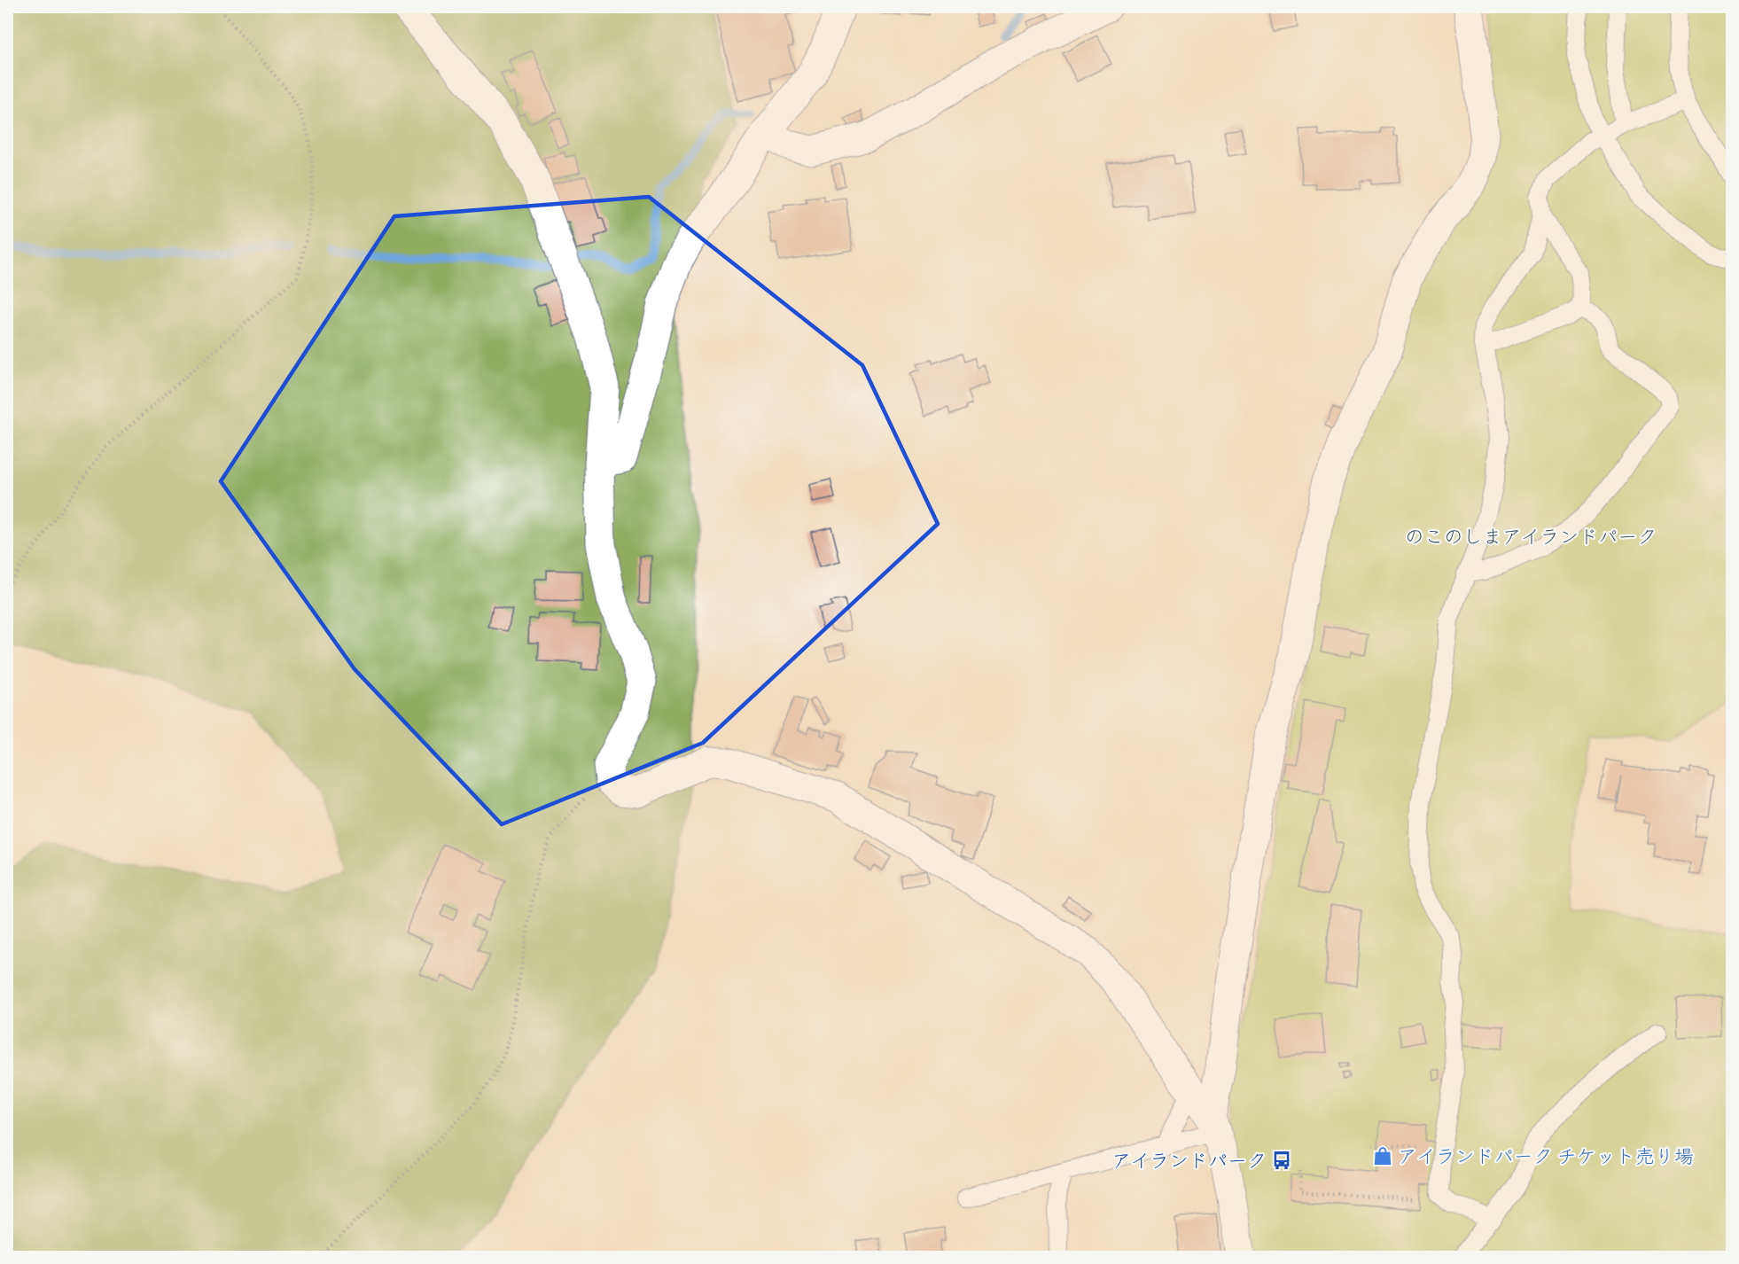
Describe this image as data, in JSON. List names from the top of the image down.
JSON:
{
  "parks": ["のこのしまアイランドパーク"],
  "places": {
    "shop": ["アイランドパーク チケット売り場"],
    "bus stop": ["アイランドパーク"]
  }
}
